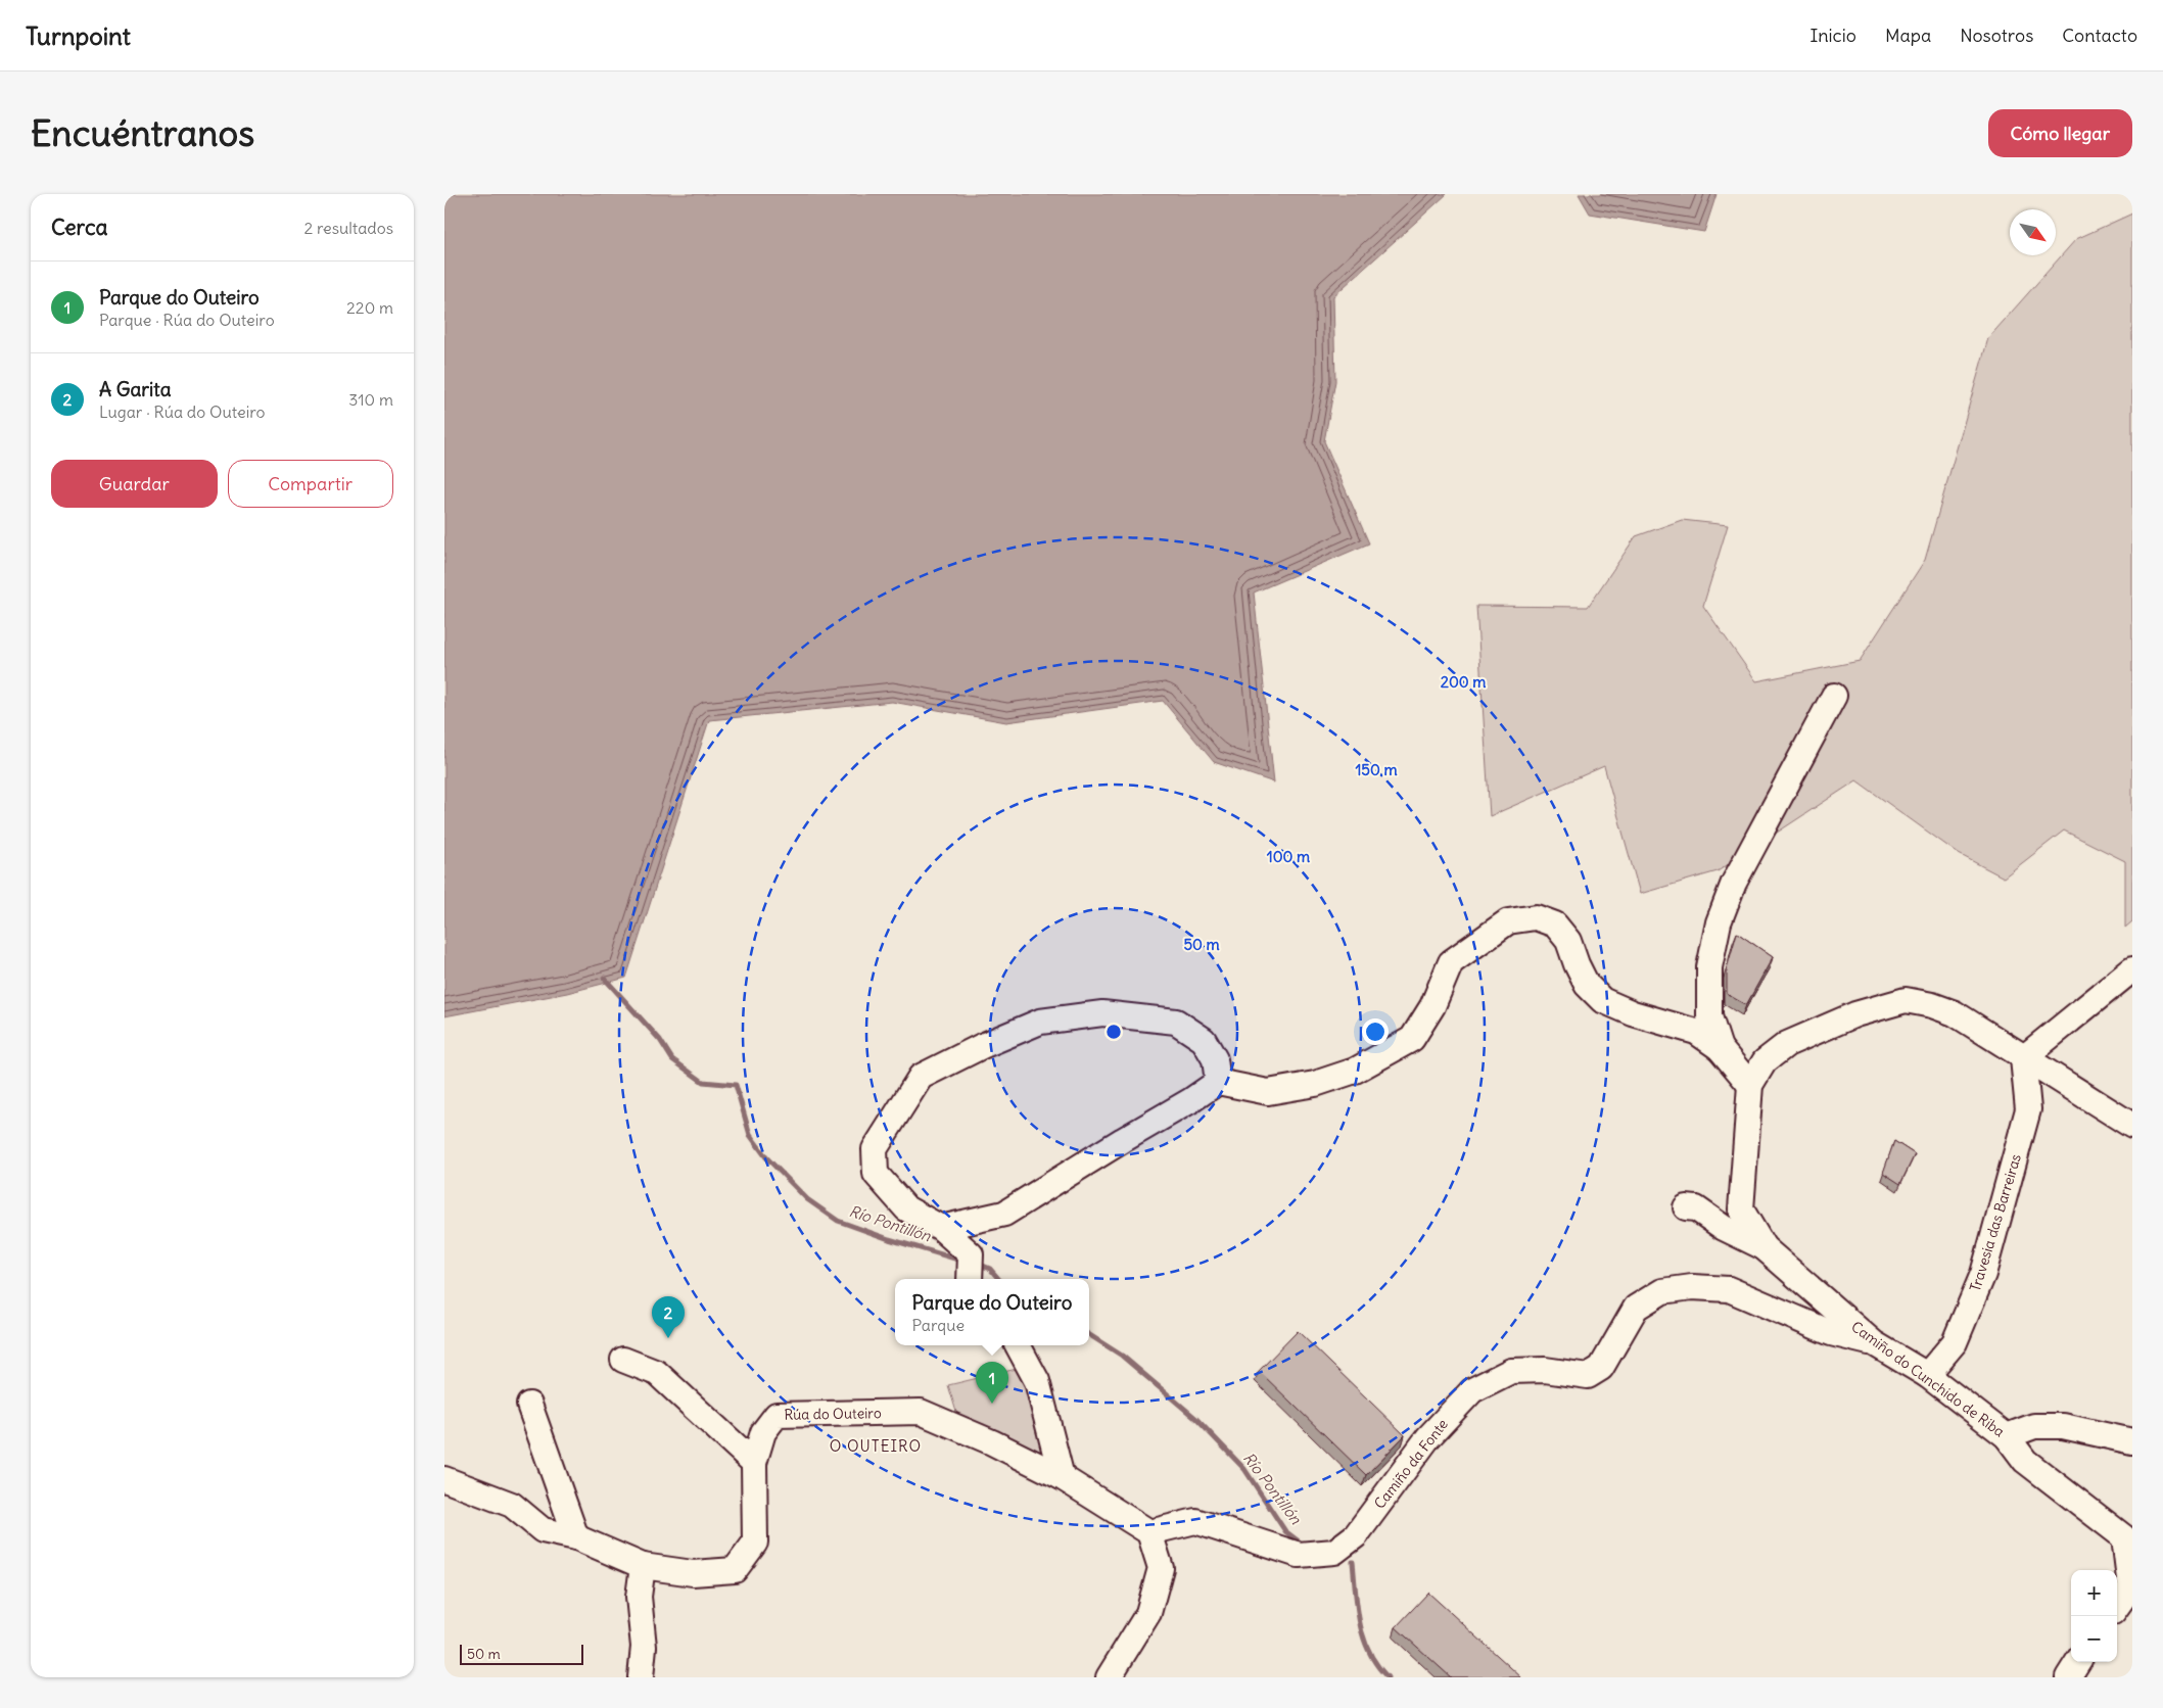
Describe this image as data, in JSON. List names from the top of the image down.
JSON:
{
  "streets": {
    "street": [
      "Travesia das Barreiras",
      "Camiño do Cunchido de Riba",
      "Rúa do Outeiro",
      "Camiño da Fonte"
    ]
  },
  "crossings": [
    ["Travesia das Barreiras", "Camiño do Cunchido de Riba"],
    ["Camiño do Cunchido de Riba", "Camiño da Fonte"],
    ["Rúa do Outeiro", "Camiño da Fonte"]
  ],
  "districts": ["O OUTEIRO"],
  "water": ["Río Pontillón"],
  "scale_bar": "50 m",
  "north": "bottom right",
  "page": {
    "header": "Turnpoint",
    "nav": [
      "Inicio",
      "Mapa",
      "Nosotros",
      "Contacto"
    ],
    "buttons": [
      "Cómo llegar",
      ["Guardar", "Compartir"]
    ],
    "title": "Encuéntranos",
    "heading": ["Cerca", "2 resultados"],
    "list": [
      {
        "mark": "1",
        "name": "Parque do Outeiro",
        "note": "Parque · Rúa do Outeiro",
        "value": "220 m"
      },
      {
        "mark": "2",
        "name": "A Garita",
        "note": "Lugar · Rúa do Outeiro",
        "value": "310 m"
      }
    ],
    "popup": ["Parque do Outeiro", "Parque"],
    "pins": ["2", "1"],
    "map_buttons": ["+", "−"],
    "scale": "50 m"
  },
  "rings": [
    "200 m",
    "150 m",
    "100 m",
    "50 m"
  ]
}
